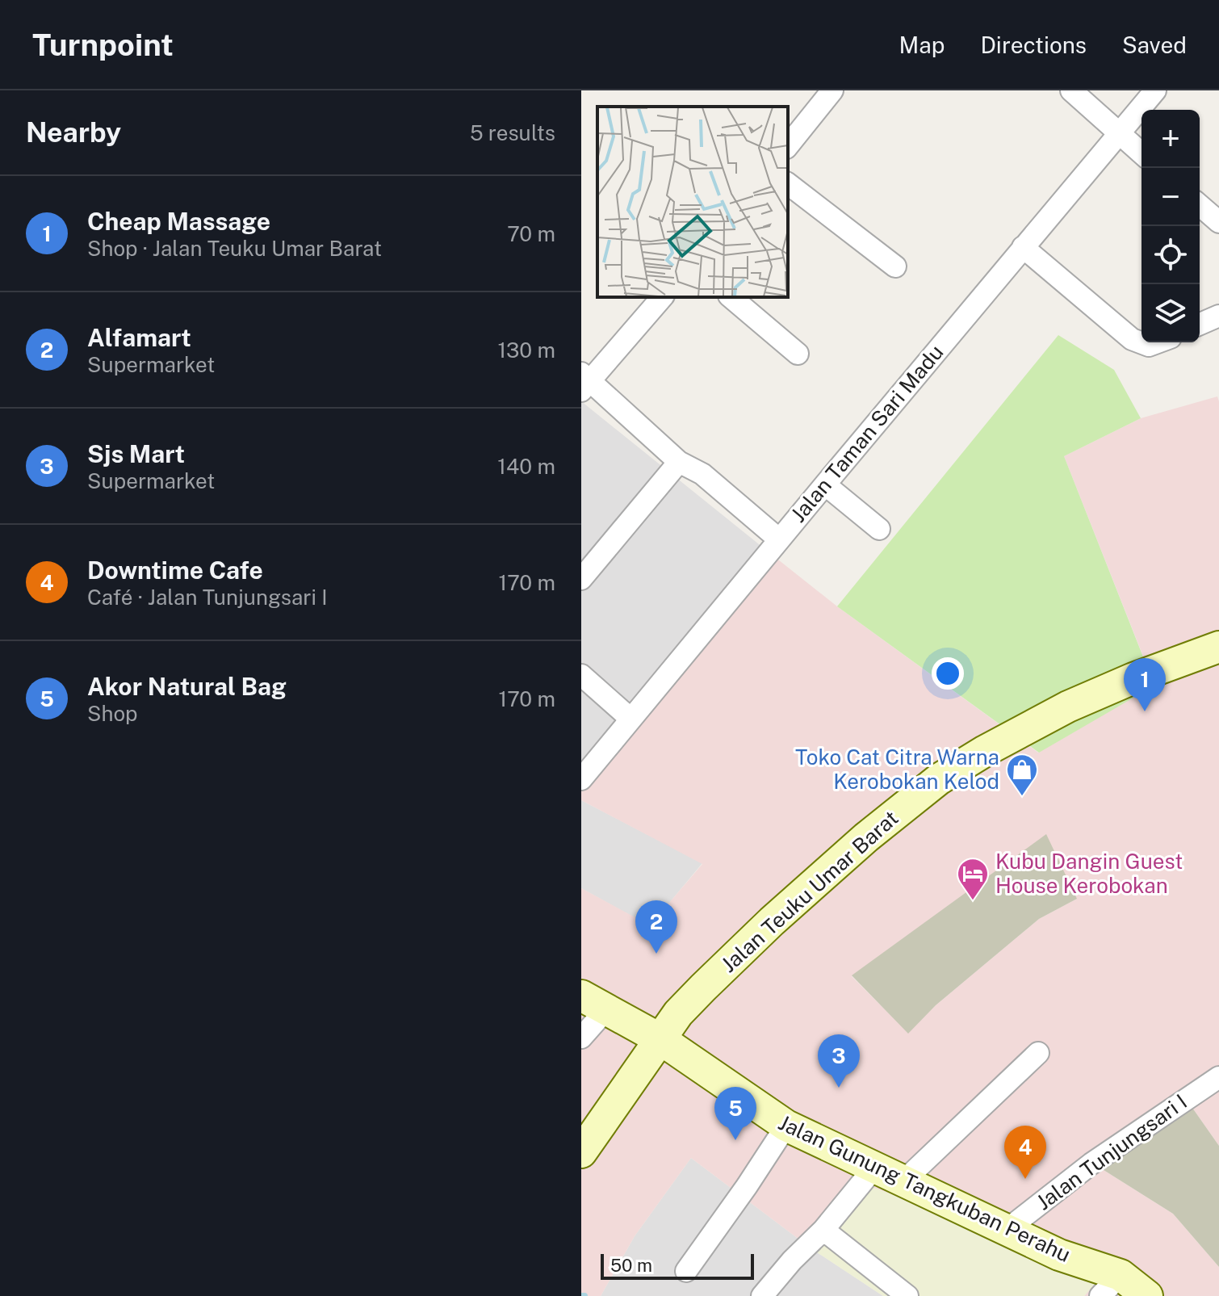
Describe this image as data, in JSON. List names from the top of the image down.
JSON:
{
  "streets": {
    "main road": ["Jalan Teuku Umar Barat", "Jalan Gunung Tangkuban Perahu"],
    "street": ["Jalan Taman Sari Madu", "Jalan Tunjungsari I"]
  },
  "crossings": [
    ["Jalan Teuku Umar Barat", "Jalan Gunung Tangkuban Perahu"],
    ["Jalan Tunjungsari I", "Jalan Gunung Tangkuban Perahu"]
  ],
  "places": {
    "shop": ["Toko Cat Citra Warna Kerobokan Kelod"],
    "hotel": ["Kubu Dangin Guest House Kerobokan"]
  },
  "scale_bar": "50 m",
  "page": {
    "header": "Turnpoint",
    "nav": ["Map", "Directions", "Saved"],
    "heading": ["Nearby", "5 results"],
    "map_buttons": ["+", "−"],
    "list": [
      {
        "mark": "1",
        "name": "Cheap Massage",
        "note": "Shop · Jalan Teuku Umar Barat",
        "value": "70 m"
      },
      {
        "mark": "2",
        "name": "Alfamart",
        "note": "Supermarket",
        "value": "130 m"
      },
      {
        "mark": "3",
        "name": "Sjs Mart",
        "note": "Supermarket",
        "value": "140 m"
      },
      {
        "mark": "4",
        "name": "Downtime Cafe",
        "note": "Café · Jalan Tunjungsari I",
        "value": "170 m"
      },
      {
        "mark": "5",
        "name": "Akor Natural Bag",
        "note": "Shop",
        "value": "170 m"
      }
    ],
    "pins": [
      "1",
      "2",
      "3",
      "5",
      "4"
    ],
    "scale": "50 m"
  }
}
